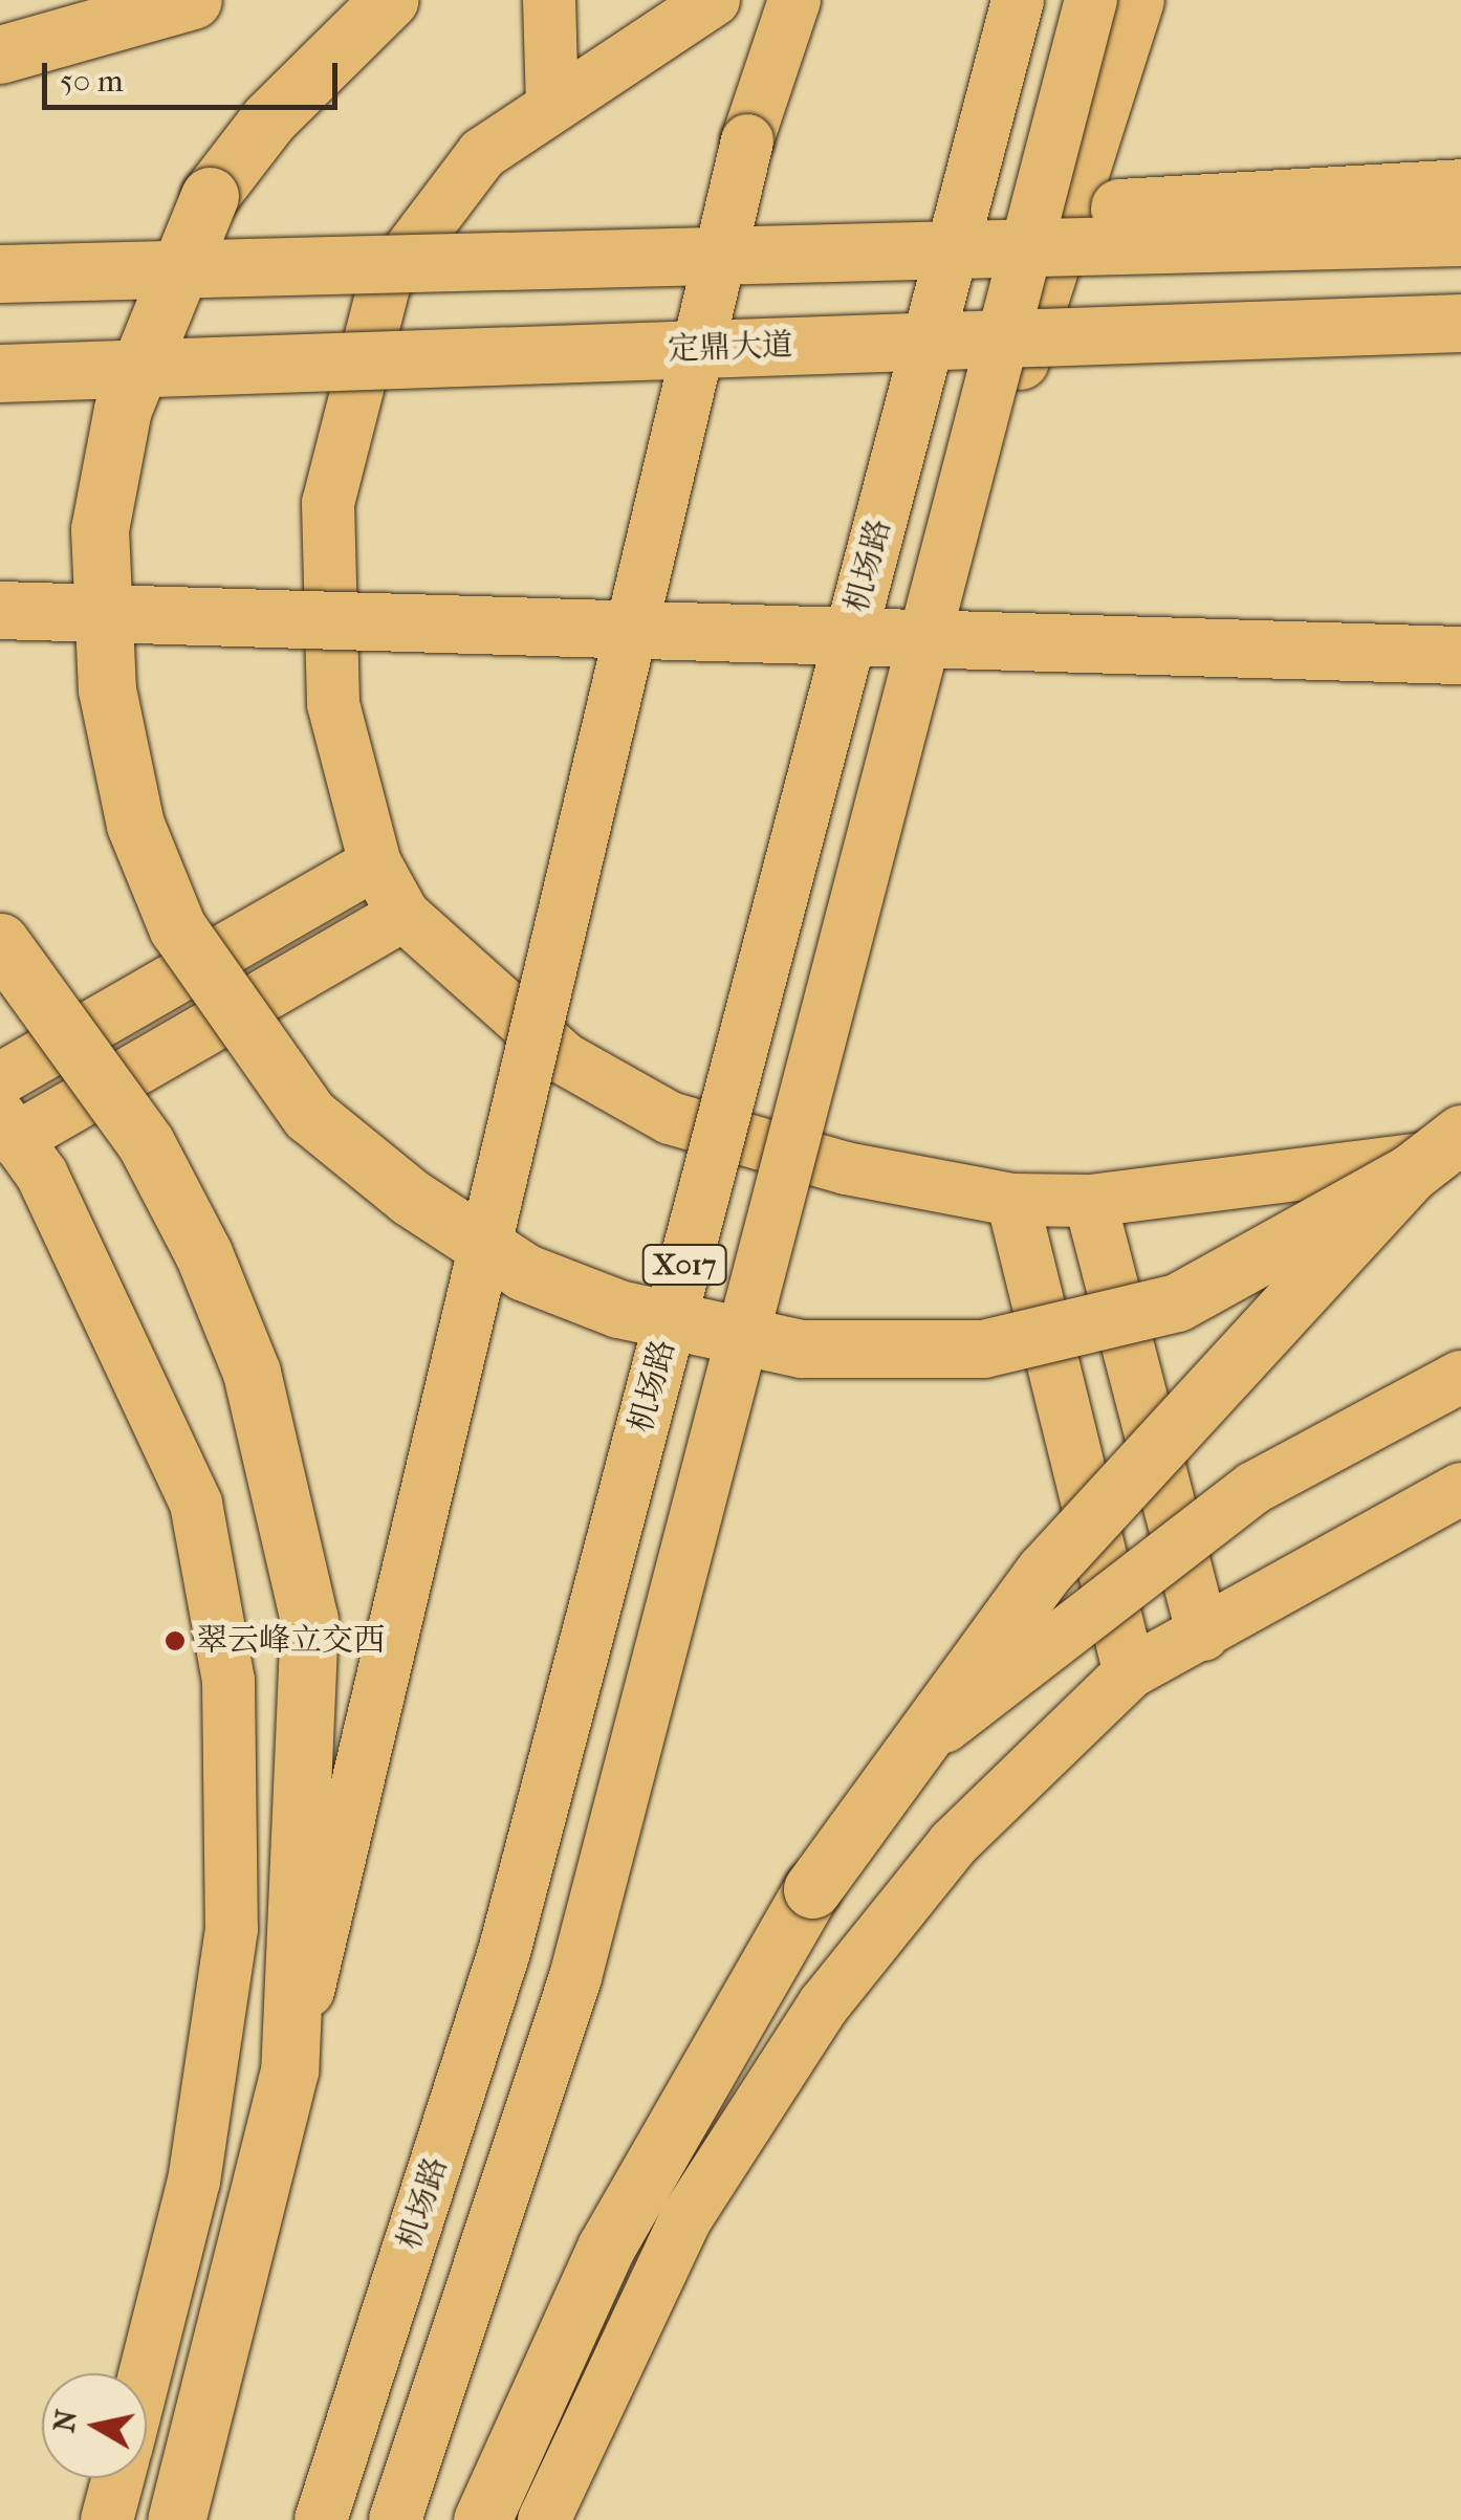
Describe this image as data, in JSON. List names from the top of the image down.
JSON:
{
  "streets": {
    "highway": ["定鼎大道"],
    "main road": ["机场路", "X017"]
  },
  "places": ["翠云峰立交西"],
  "scale_bar": "50 m",
  "north": "left"
}
